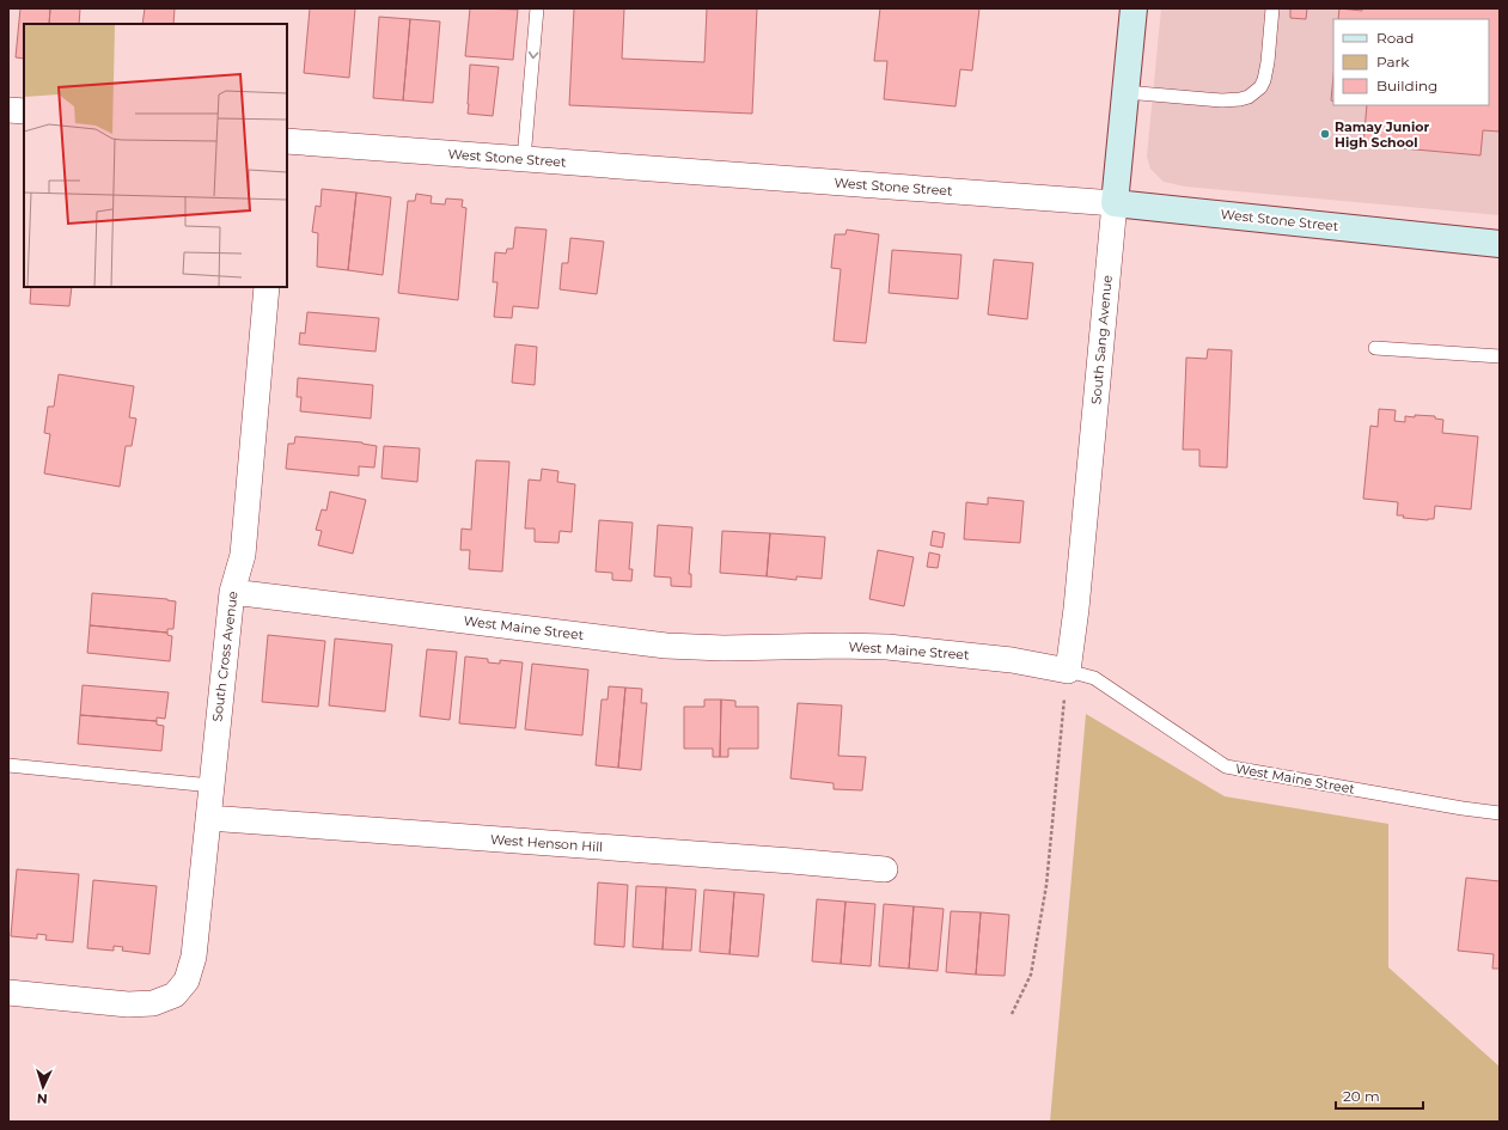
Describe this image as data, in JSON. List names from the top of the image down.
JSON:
{
  "streets": {
    "street": [
      "West Stone Street",
      "South Sang Avenue",
      "West Maine Street",
      "South Cross Avenue",
      "West Henson Hill"
    ]
  },
  "crossings": [
    ["West Stone Street", "South Sang Avenue"],
    ["South Sang Avenue", "West Maine Street"],
    ["West Maine Street", "South Cross Avenue"],
    ["South Cross Avenue", "West Henson Hill"]
  ],
  "places": ["Ramay Junior High School"],
  "legend": ["Road", "Park", "Building"],
  "scale_bar": "20 m",
  "north": "bottom"
}
